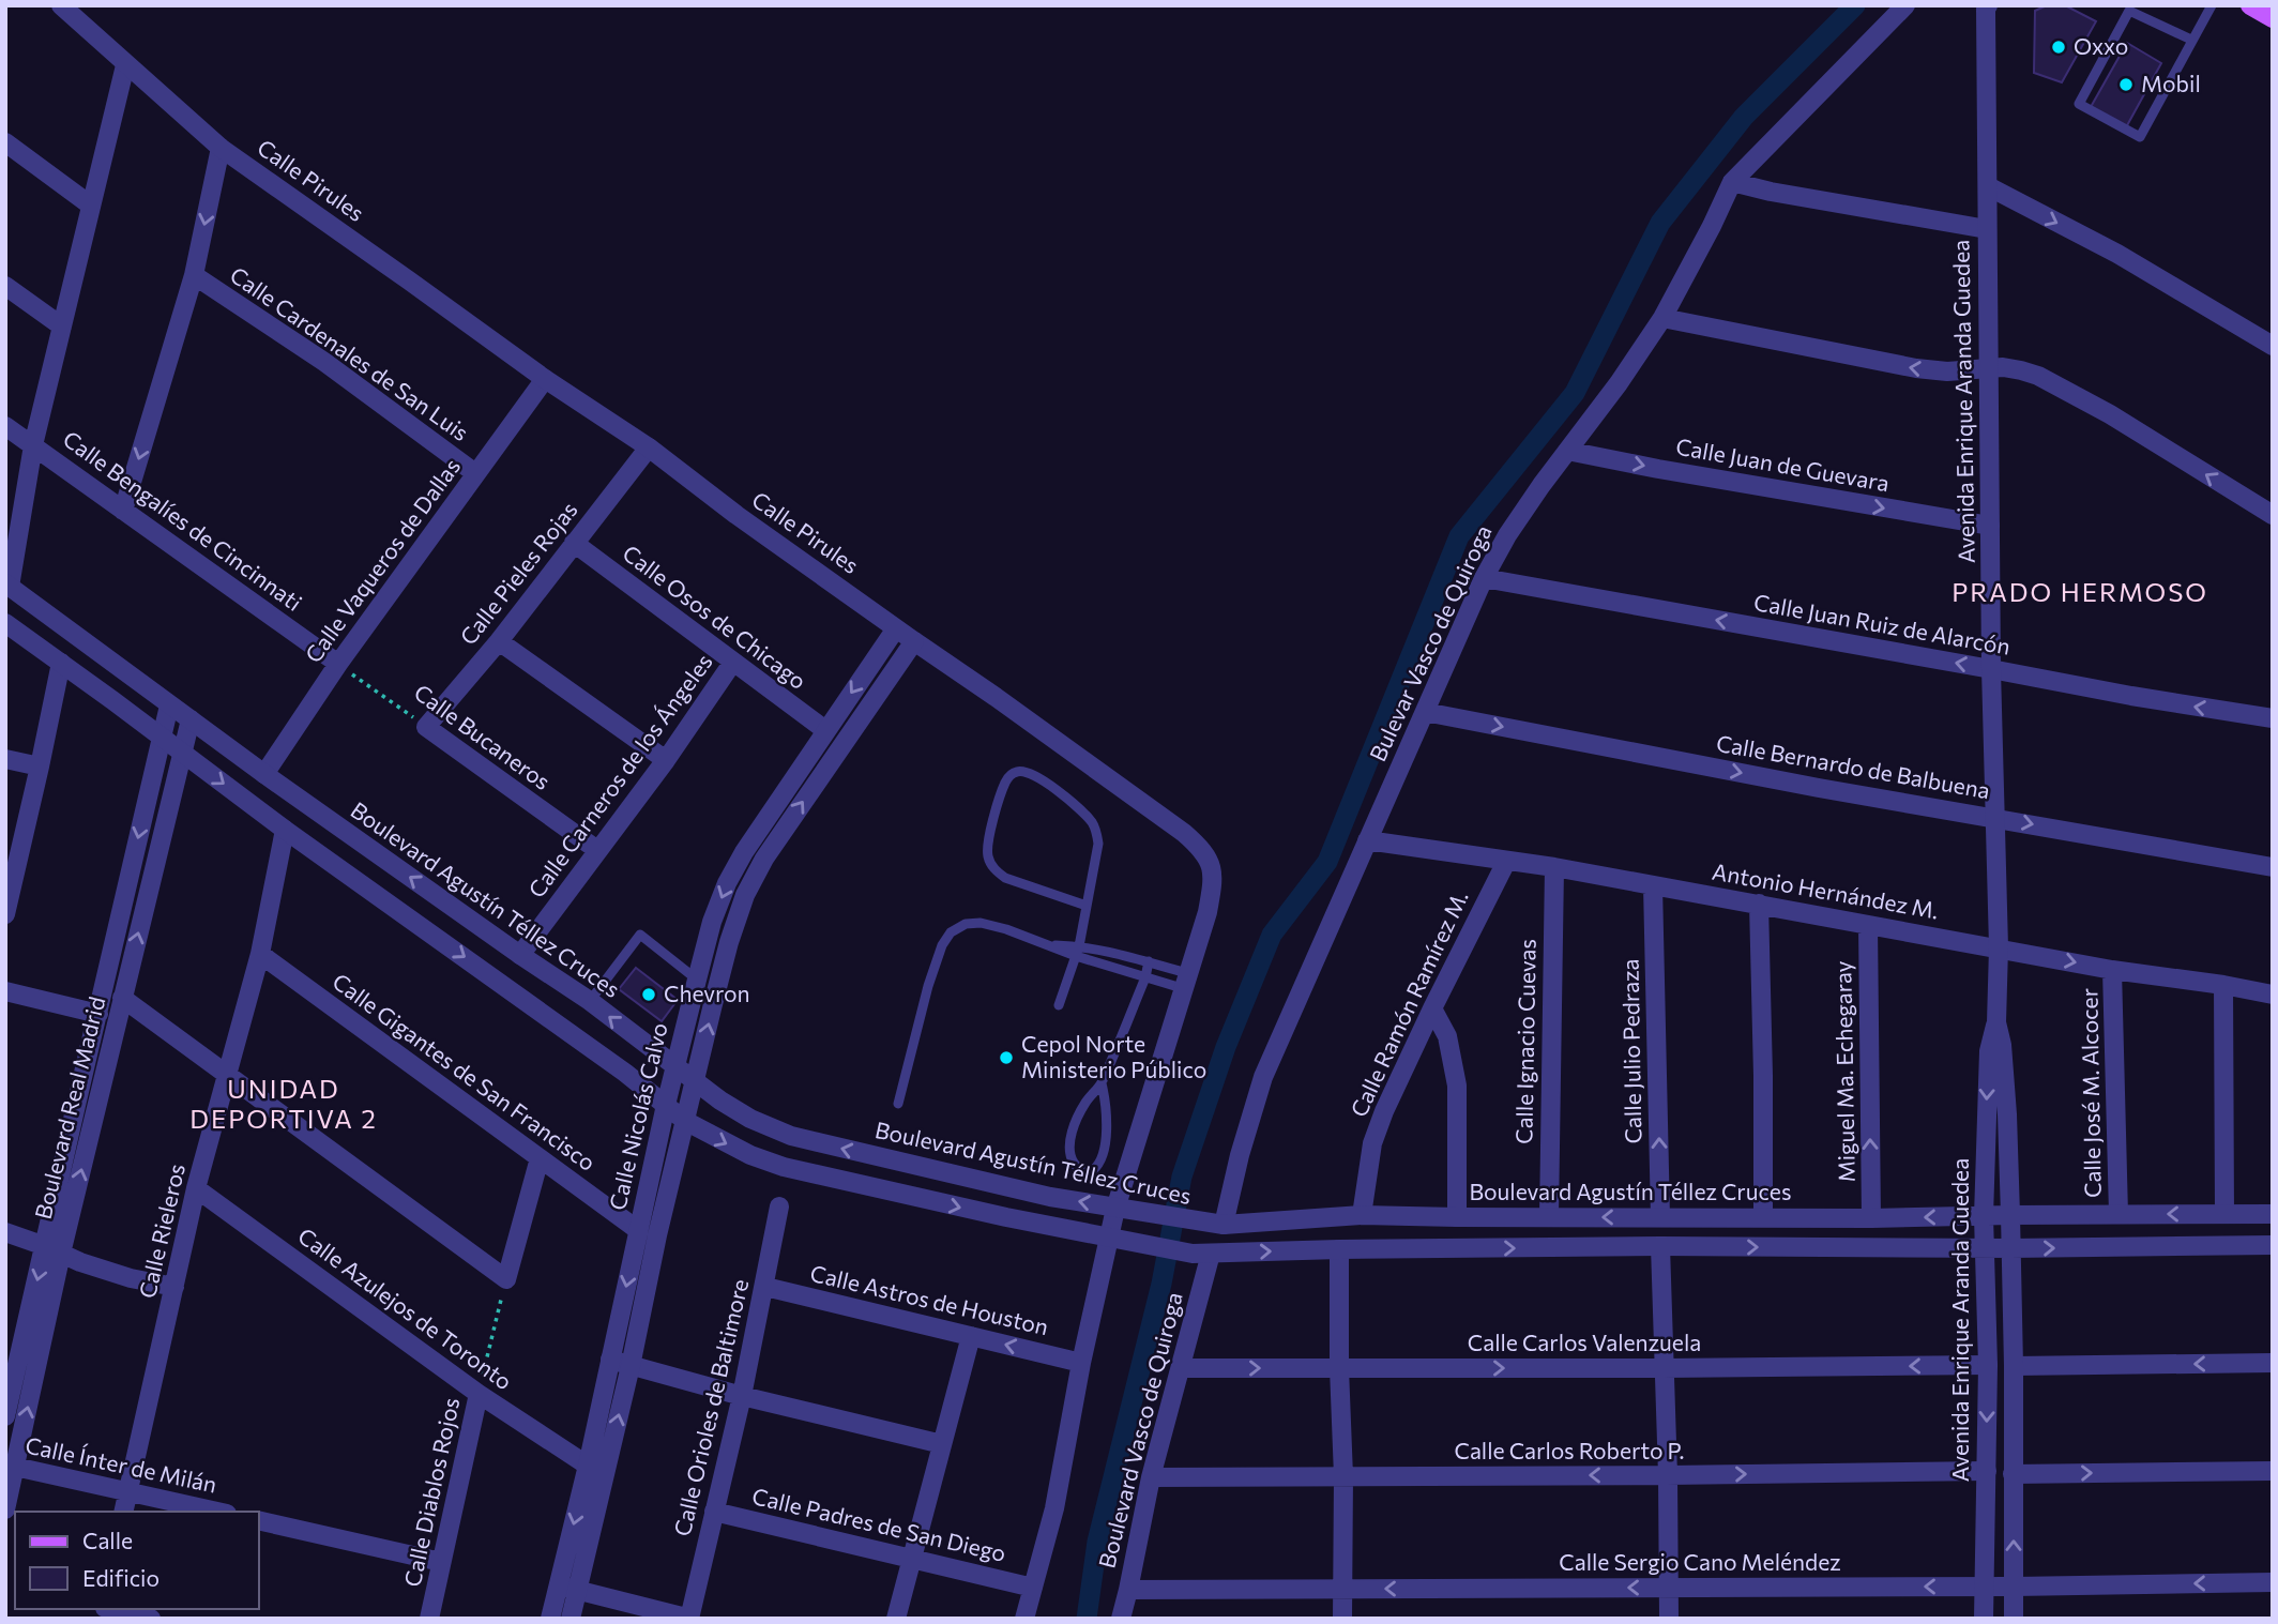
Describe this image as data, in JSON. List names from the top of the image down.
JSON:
{
  "streets": {
    "street": [
      "Calle Pirules",
      "Calle Cardenales de San Luis",
      "Avenida Enrique Aranda Guedea",
      "Calle Juan de Guevara",
      "Calle Bengalíes de Cincinnati",
      "Calle Vaqueros de Dallas",
      "Calle Pieles Rojas",
      "Calle Osos de Chicago",
      "Calle Juan Ruiz de Alarcón",
      "Bulevar Vasco de Quiroga",
      "Calle Bucaneros",
      "Calle Bernardo de Balbuena",
      "Calle Carneros de los Ángeles",
      "Antonio Hernández M.",
      "Boulevard Agustín Téllez Cruces",
      "Calle Ramón Ramírez M.",
      "Calle Ignacio Cuevas",
      "Calle Julio Pedraza",
      "Miguel Ma. Echegaray",
      "Calle Gigantes de San Francisco",
      "Calle José M. Alcocer",
      "Boulevard Real Madrid",
      "Calle Nicolás Calvo",
      "Calle Rieleros",
      "Calle Astros de Houston",
      "Calle Azulejos de Toronto",
      "Calle Carlos Valenzuela",
      "Calle Orioles de Baltimore",
      "Boulevard Vasco de Quiroga",
      "Calle Carlos Roberto P.",
      "Calle Ínter de Milán",
      "Calle Diablos Rojos",
      "Calle Padres de San Diego",
      "Calle Sergio Cano Meléndez"
    ]
  },
  "crossings": [
    ["Calle Pirules", "Calle Vaqueros de Dallas"],
    ["Calle Pirules", "Calle Pieles Rojas"],
    ["Calle Pirules", "Boulevard Agustín Téllez Cruces"],
    ["Calle Pirules", "Calle Nicolás Calvo"],
    ["Calle Pirules", "Calle Astros de Houston"],
    ["Calle Pirules", "Calle Padres de San Diego"],
    ["Calle Cardenales de San Luis", "Calle Vaqueros de Dallas"],
    ["Avenida Enrique Aranda Guedea", "Calle Juan de Guevara"],
    ["Avenida Enrique Aranda Guedea", "Calle Juan Ruiz de Alarcón"],
    ["Avenida Enrique Aranda Guedea", "Calle Bernardo de Balbuena"],
    ["Avenida Enrique Aranda Guedea", "Antonio Hernández M."],
    ["Avenida Enrique Aranda Guedea", "Boulevard Agustín Téllez Cruces"],
    ["Avenida Enrique Aranda Guedea", "Calle Carlos Valenzuela"],
    ["Avenida Enrique Aranda Guedea", "Calle Carlos Roberto P."],
    ["Avenida Enrique Aranda Guedea", "Calle Sergio Cano Meléndez"],
    ["Calle Juan de Guevara", "Bulevar Vasco de Quiroga"],
    ["Calle Bengalíes de Cincinnati", "Calle Vaqueros de Dallas"],
    ["Calle Bengalíes de Cincinnati", "Calle Bucaneros"],
    ["Calle Vaqueros de Dallas", "Calle Bucaneros"],
    ["Calle Vaqueros de Dallas", "Boulevard Agustín Téllez Cruces"],
    ["Calle Pieles Rojas", "Calle Osos de Chicago"],
    ["Calle Pieles Rojas", "Calle Bucaneros"],
    ["Calle Osos de Chicago", "Calle Carneros de los Ángeles"],
    ["Calle Osos de Chicago", "Calle Nicolás Calvo"],
    ["Calle Juan Ruiz de Alarcón", "Bulevar Vasco de Quiroga"],
    ["Bulevar Vasco de Quiroga", "Calle Bernardo de Balbuena"],
    ["Bulevar Vasco de Quiroga", "Antonio Hernández M."],
    ["Bulevar Vasco de Quiroga", "Boulevard Agustín Téllez Cruces"],
    ["Calle Bucaneros", "Calle Carneros de los Ángeles"],
    ["Calle Carneros de los Ángeles", "Boulevard Agustín Téllez Cruces"],
    ["Antonio Hernández M.", "Calle Ramón Ramírez M."],
    ["Antonio Hernández M.", "Calle Ignacio Cuevas"],
    ["Antonio Hernández M.", "Calle Julio Pedraza"],
    ["Antonio Hernández M.", "Miguel Ma. Echegaray"],
    ["Antonio Hernández M.", "Calle José M. Alcocer"],
    ["Boulevard Agustín Téllez Cruces", "Calle Ramón Ramírez M."],
    ["Boulevard Agustín Téllez Cruces", "Calle Ignacio Cuevas"],
    ["Boulevard Agustín Téllez Cruces", "Calle Julio Pedraza"],
    ["Boulevard Agustín Téllez Cruces", "Miguel Ma. Echegaray"],
    ["Boulevard Agustín Téllez Cruces", "Calle José M. Alcocer"],
    ["Boulevard Agustín Téllez Cruces", "Boulevard Real Madrid"],
    ["Boulevard Agustín Téllez Cruces", "Calle Nicolás Calvo"],
    ["Calle Gigantes de San Francisco", "Calle Nicolás Calvo"],
    ["Calle Gigantes de San Francisco", "Calle Rieleros"],
    ["Boulevard Real Madrid", "Calle Ínter de Milán"],
    ["Calle Nicolás Calvo", "Calle Azulejos de Toronto"],
    ["Calle Rieleros", "Calle Azulejos de Toronto"],
    ["Calle Rieleros", "Calle Ínter de Milán"],
    ["Calle Astros de Houston", "Calle Orioles de Baltimore"],
    ["Calle Azulejos de Toronto", "Calle Diablos Rojos"],
    ["Calle Carlos Valenzuela", "Boulevard Vasco de Quiroga"],
    ["Calle Orioles de Baltimore", "Calle Padres de San Diego"],
    ["Boulevard Vasco de Quiroga", "Calle Carlos Roberto P."],
    ["Boulevard Vasco de Quiroga", "Calle Sergio Cano Meléndez"]
  ],
  "one_way": ["Calle Juan Ruiz de Alarcón", "Calle Bernardo de Balbuena", "Calle Sergio Cano Meléndez"],
  "districts": ["PRADO HERMOSO", "UNIDAD DEPORTIVA 2"],
  "places": [
    "Oxxo",
    "Mobil",
    "Chevron",
    "Cepol Norte Ministerio Público"
  ],
  "legend": ["Calle", "Edificio"]
}
